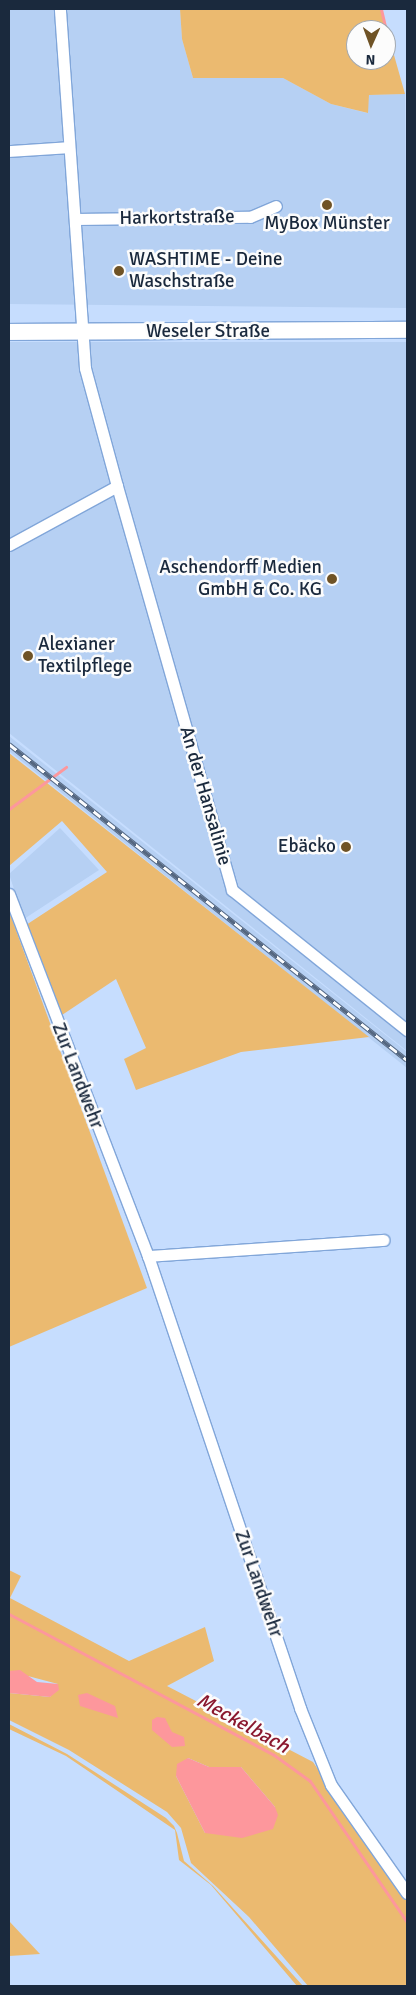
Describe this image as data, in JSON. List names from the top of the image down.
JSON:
{
  "streets": {
    "main road": ["Weseler Straße"],
    "street": ["Harkortstraße", "An der Hansalinie", "Zur Landwehr"]
  },
  "crossings": [
    ["Weseler Straße", "An der Hansalinie"]
  ],
  "water": ["Meckelbach"],
  "places": [
    "MyBox Münster",
    "WASHTIME - Deine Waschstraße",
    "Aschendorff Medien GmbH & Co. KG",
    "Alexianer Textilpflege",
    "Ebäcko"
  ],
  "north": "bottom"
}
